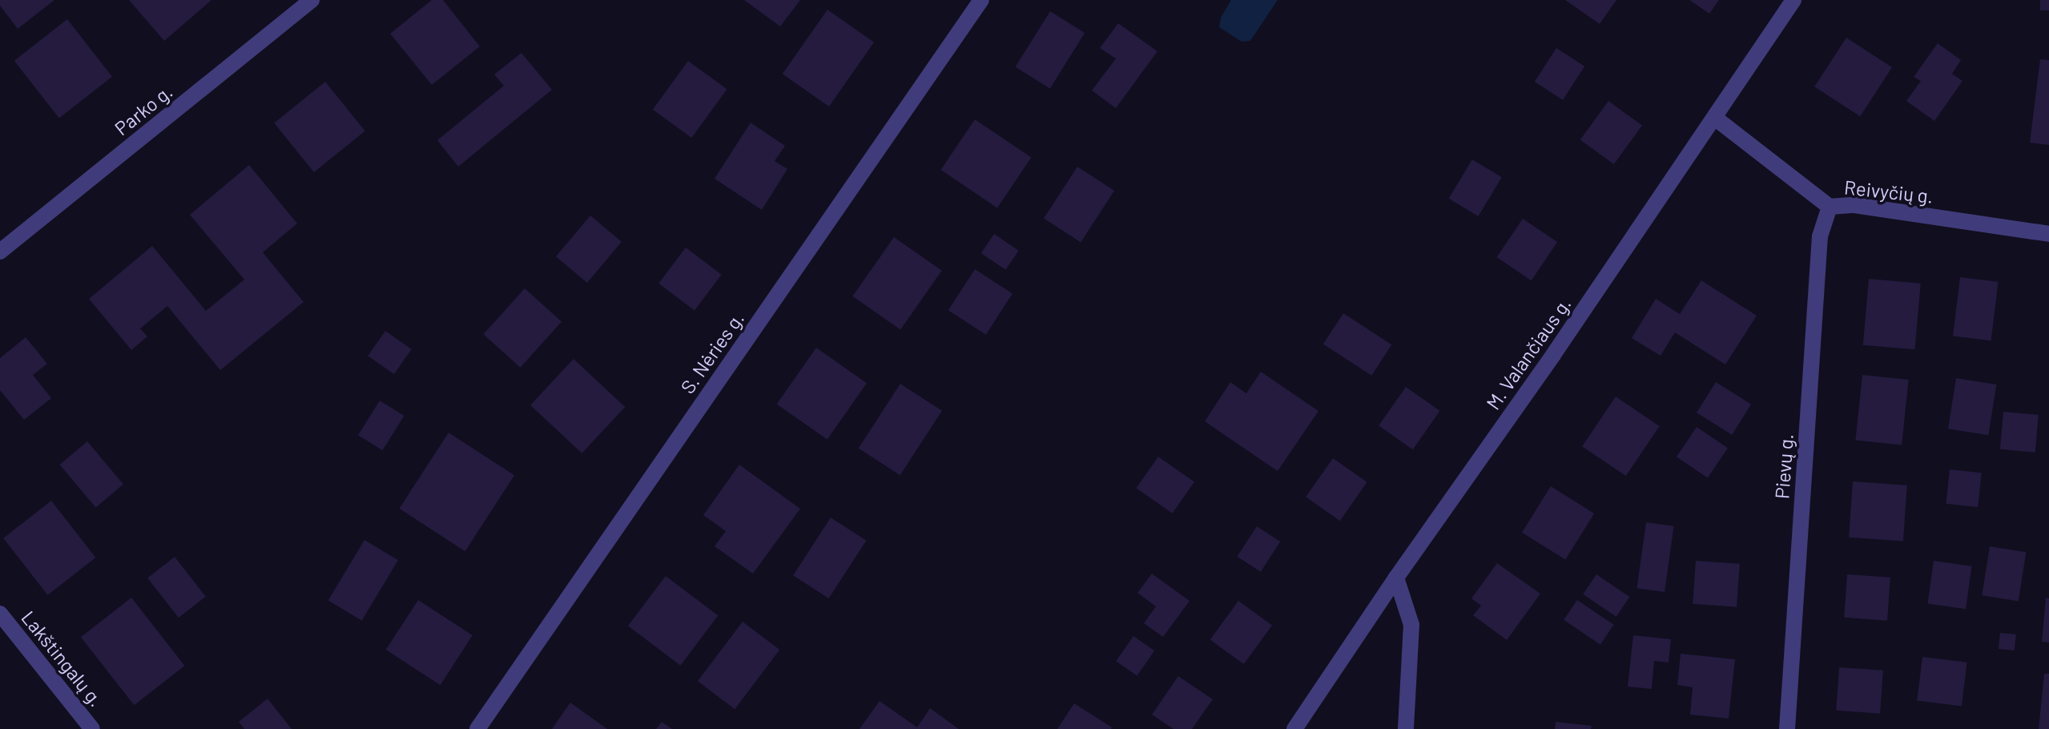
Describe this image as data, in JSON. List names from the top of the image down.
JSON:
{
  "streets": {
    "street": [
      "Parko g.",
      "Reivyčių g.",
      "S. Nėries g.",
      "M. Valančiaus g.",
      "Pievų g.",
      "Lakštingalų g."
    ]
  },
  "crossings": [
    ["Reivyčių g.", "M. Valančiaus g."],
    ["Reivyčių g.", "Pievų g."]
  ]
}
